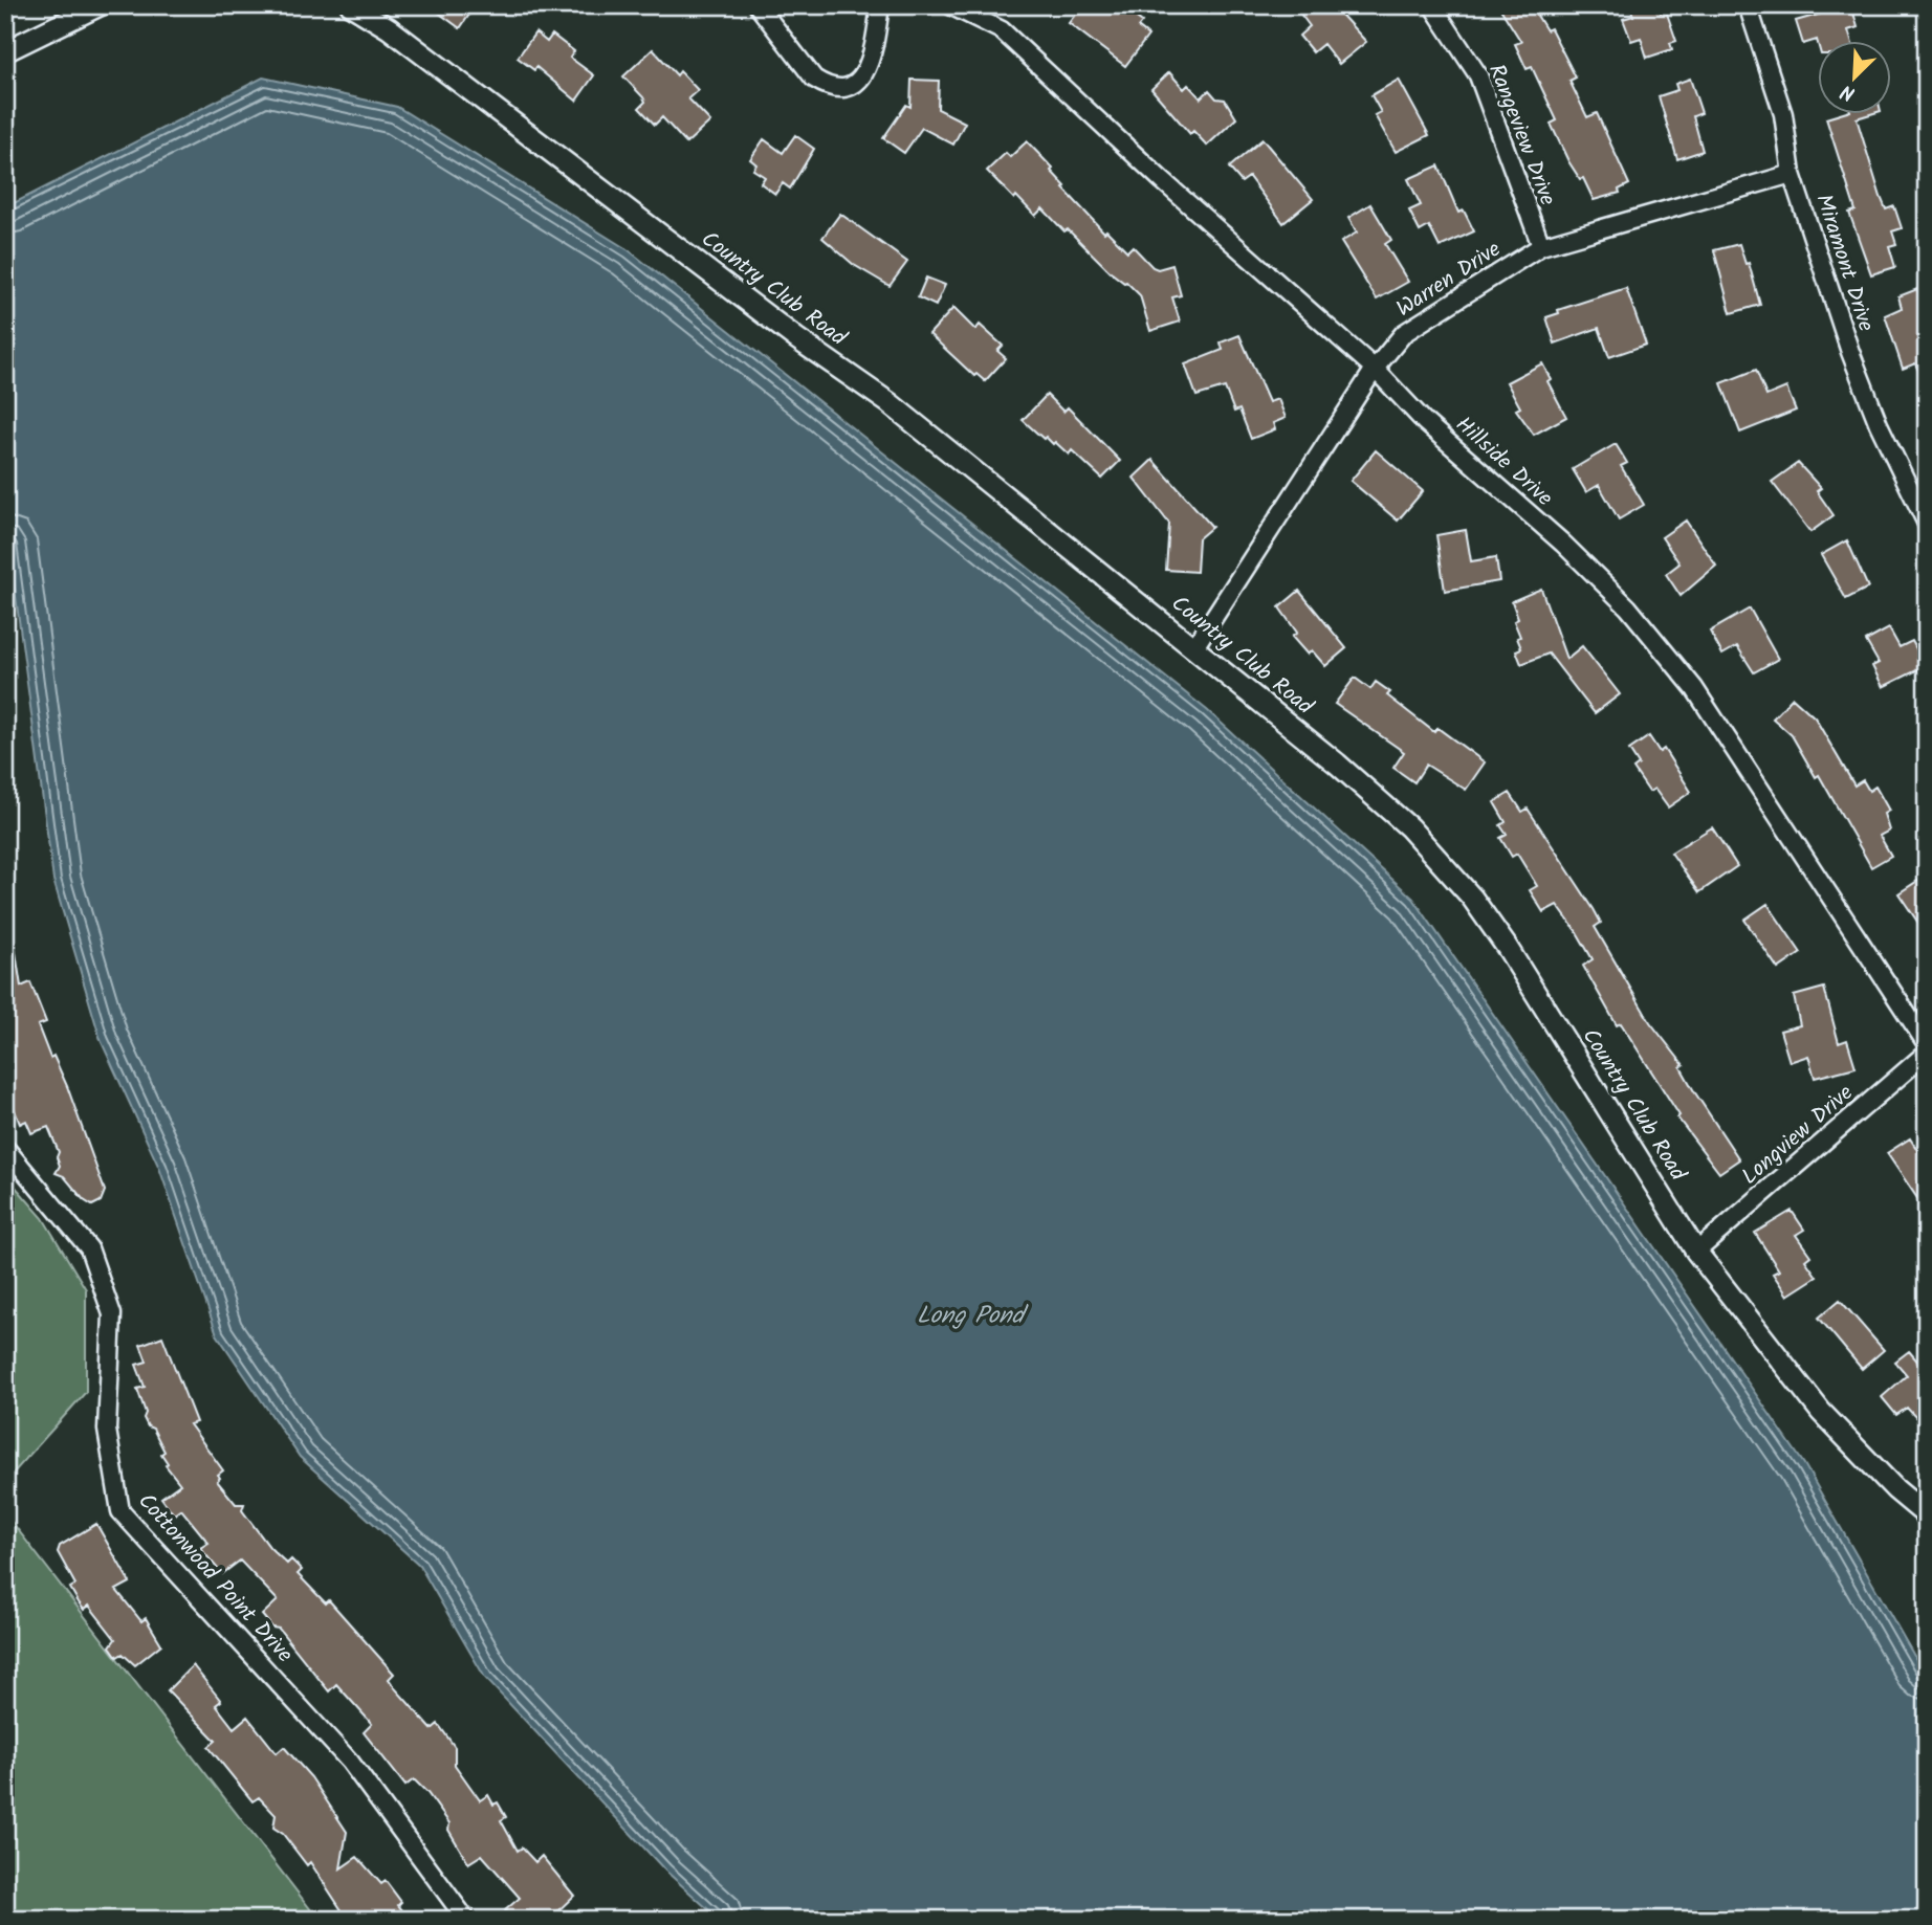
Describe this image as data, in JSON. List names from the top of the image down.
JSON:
{
  "streets": {
    "street": [
      "Rangeview Drive",
      "Miramont Drive",
      "Warren Drive",
      "Country Club Road",
      "Hillside Drive",
      "Longview Drive",
      "Cottonwood Point Drive"
    ]
  },
  "crossings": [
    ["Rangeview Drive", "Warren Drive"],
    ["Miramont Drive", "Warren Drive"],
    ["Warren Drive", "Country Club Road"],
    ["Warren Drive", "Hillside Drive"],
    ["Country Club Road", "Longview Drive"]
  ],
  "water": ["Long Pond"],
  "north": "bottom left"
}
